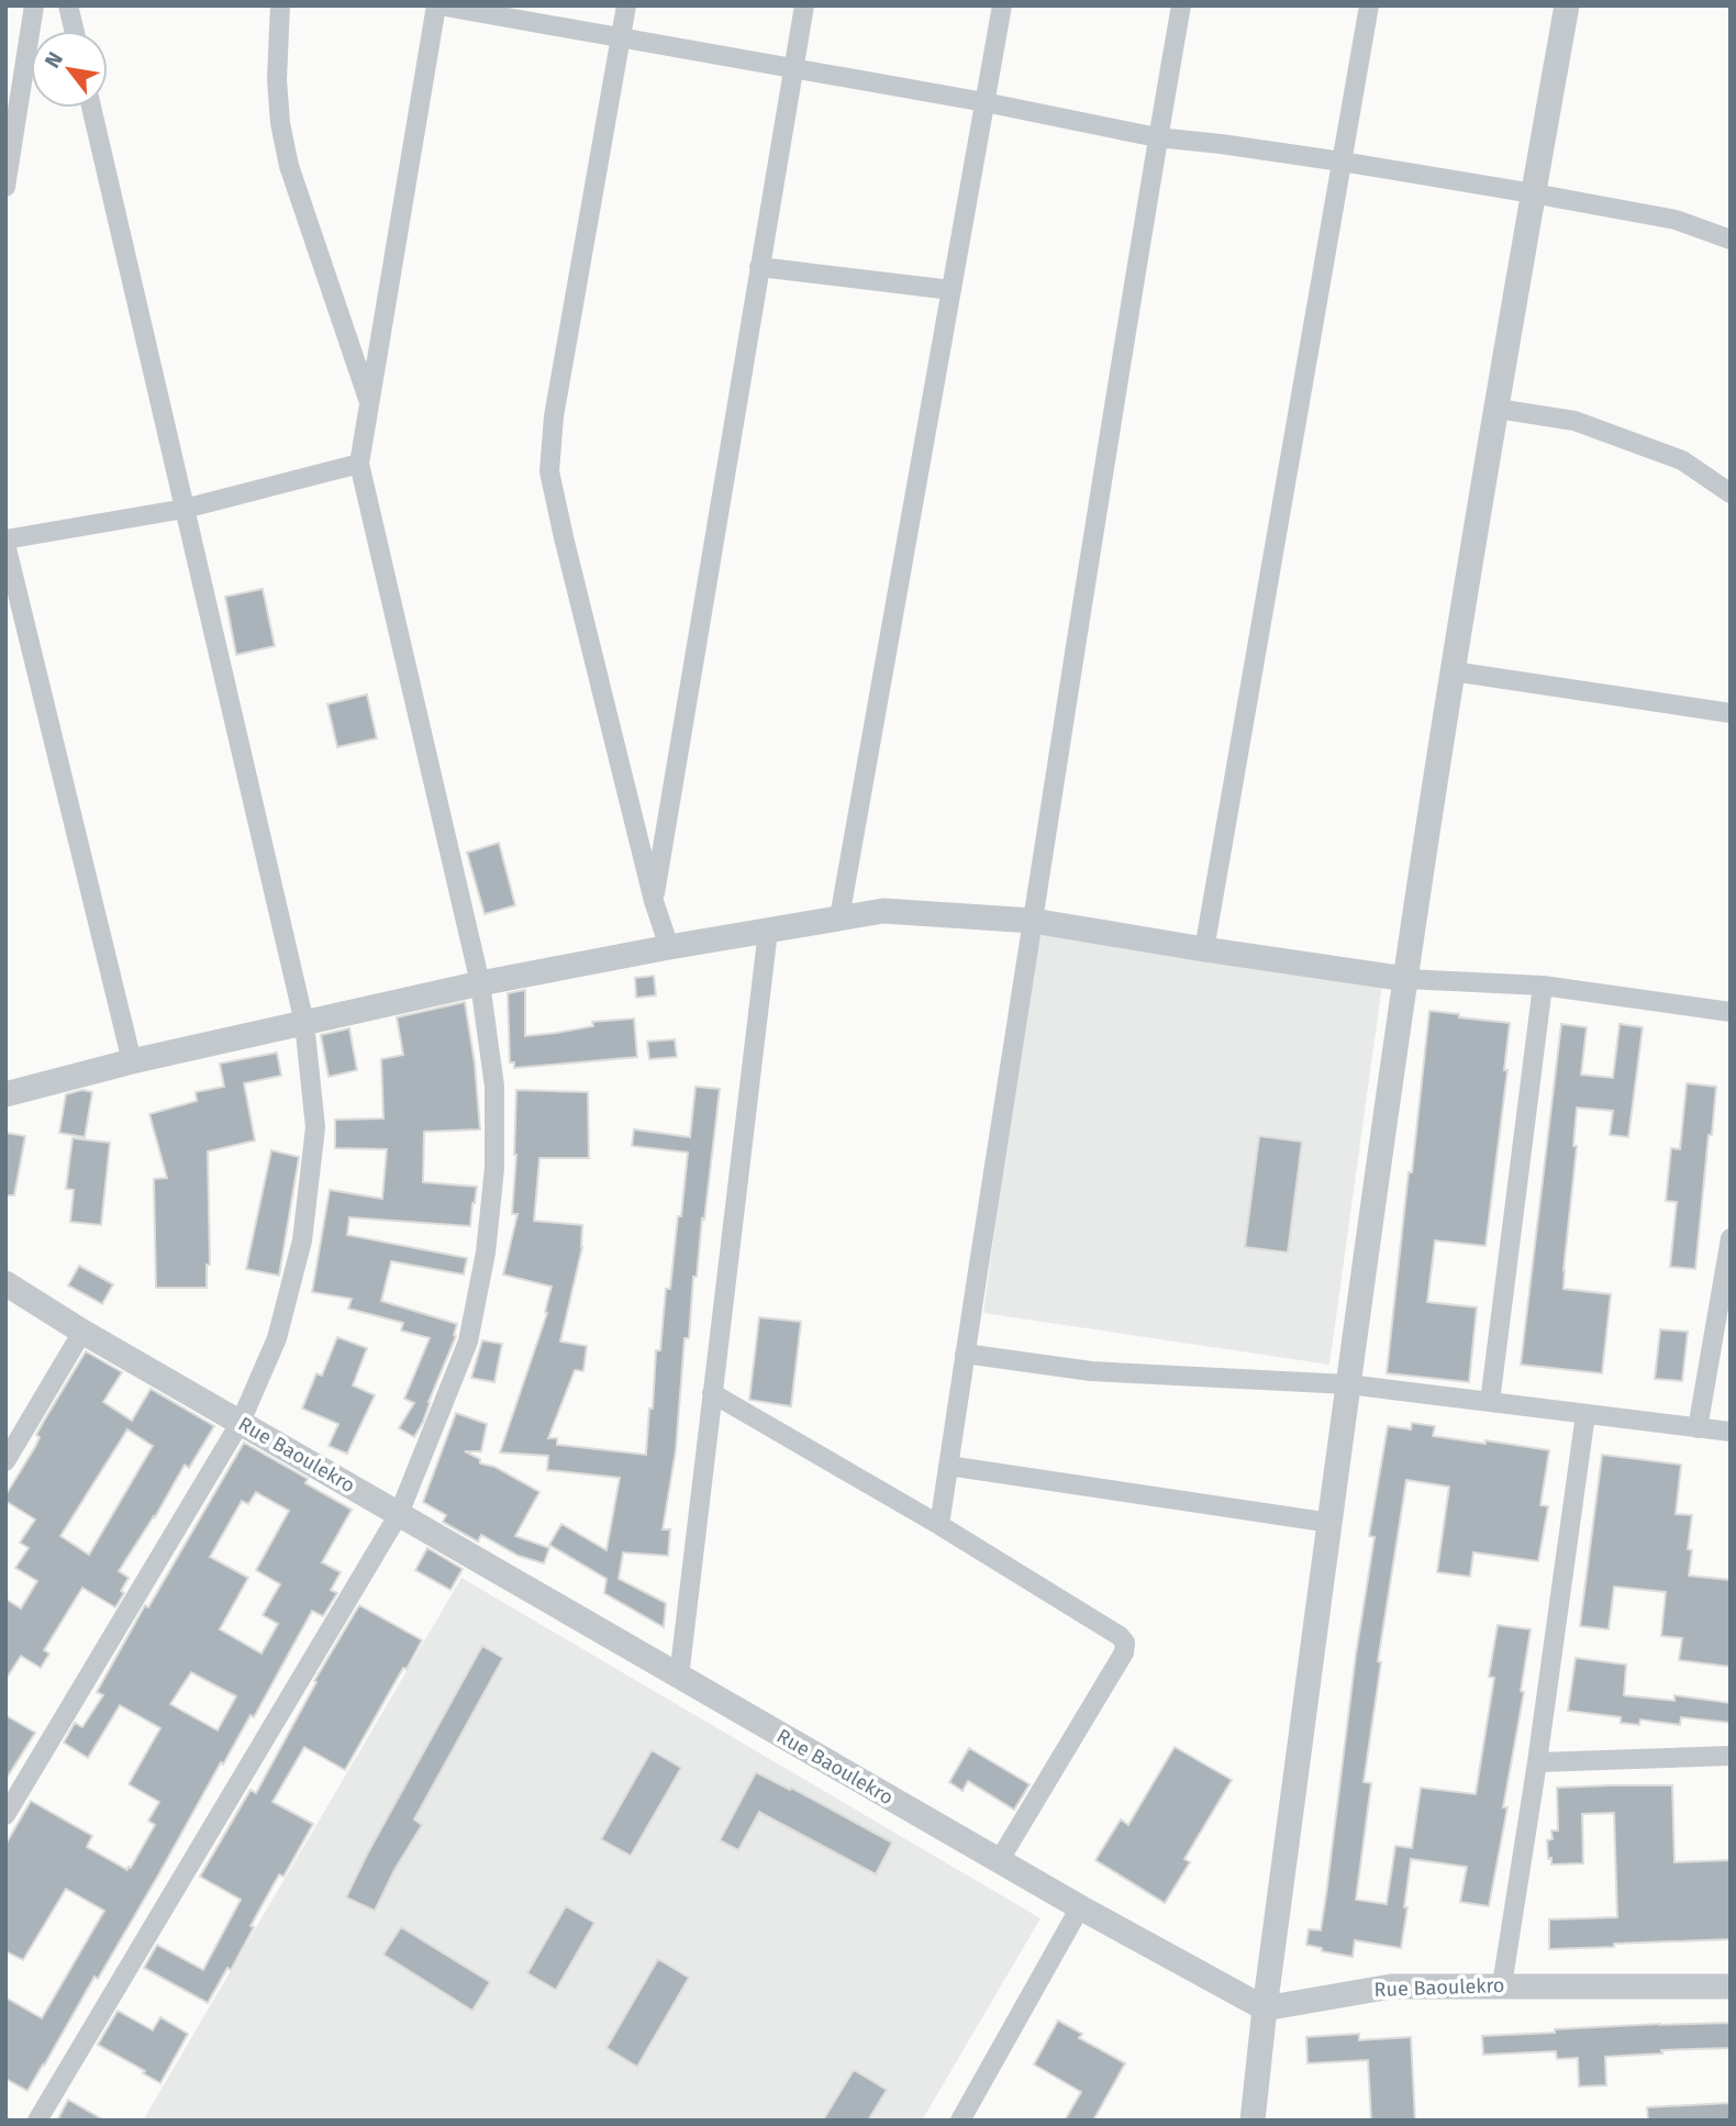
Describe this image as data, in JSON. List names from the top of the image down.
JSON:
{
  "streets": {
    "street": ["Rue Baoulekro"]
  },
  "north": "top left"
}
